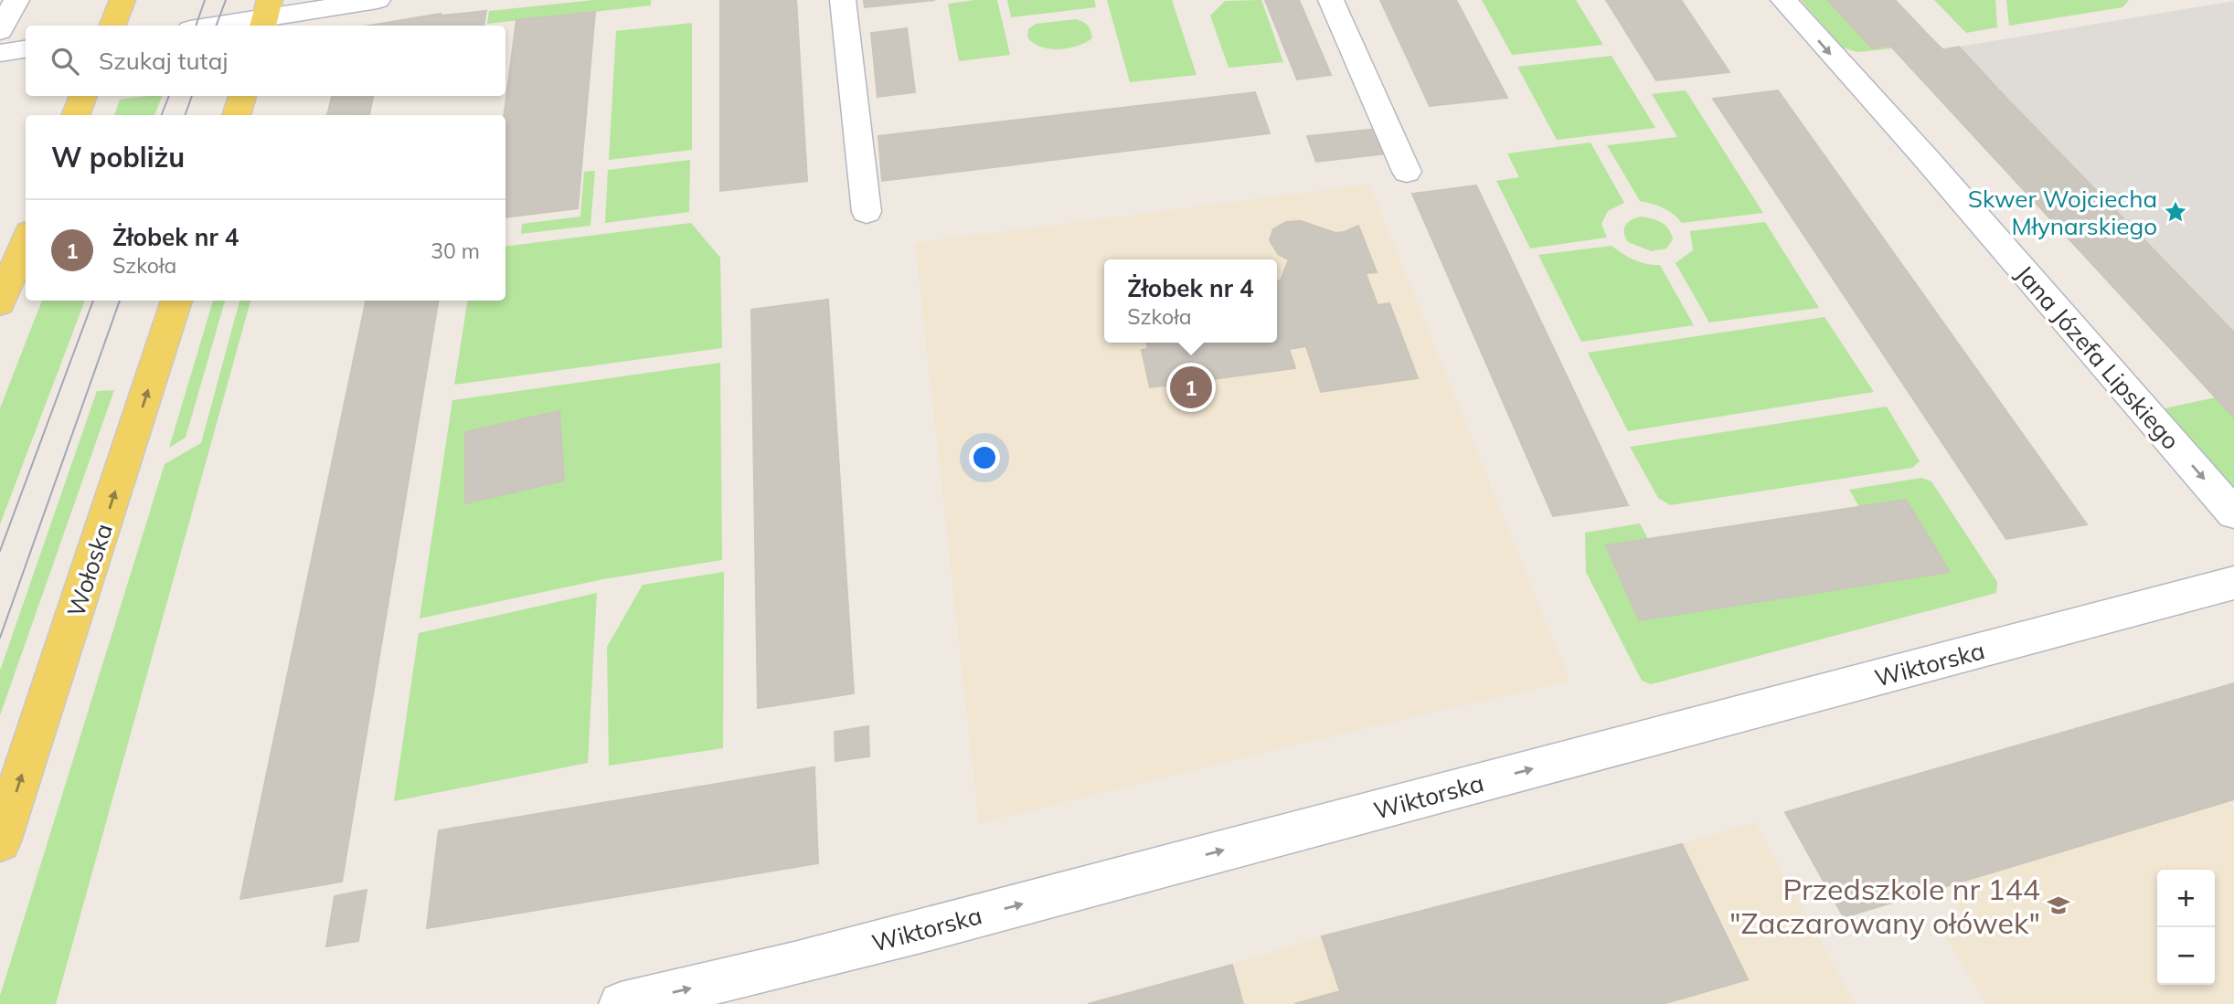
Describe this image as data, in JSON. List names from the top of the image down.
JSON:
{
  "streets": {
    "main road": ["Wołoska"],
    "street": ["Jana Józefa Lipskiego", "Wiktorska"]
  },
  "one_way": ["Jana Józefa Lipskiego", "Wołoska", "Wiktorska"],
  "places": {
    "place": ["Skwer Wojciecha Młynarskiego"],
    "school or university": ["Przedszkole nr 144 \"Zaczarowany ołówek\""]
  },
  "page": {
    "search": "Szukaj tutaj",
    "heading": "W pobliżu",
    "list": [
      {
        "mark": "1",
        "name": "Żłobek nr 4",
        "note": "Szkoła",
        "value": "30 m"
      }
    ],
    "popup": ["Żłobek nr 4", "Szkoła"],
    "pins": "1",
    "map_buttons": ["+", "−"]
  }
}
